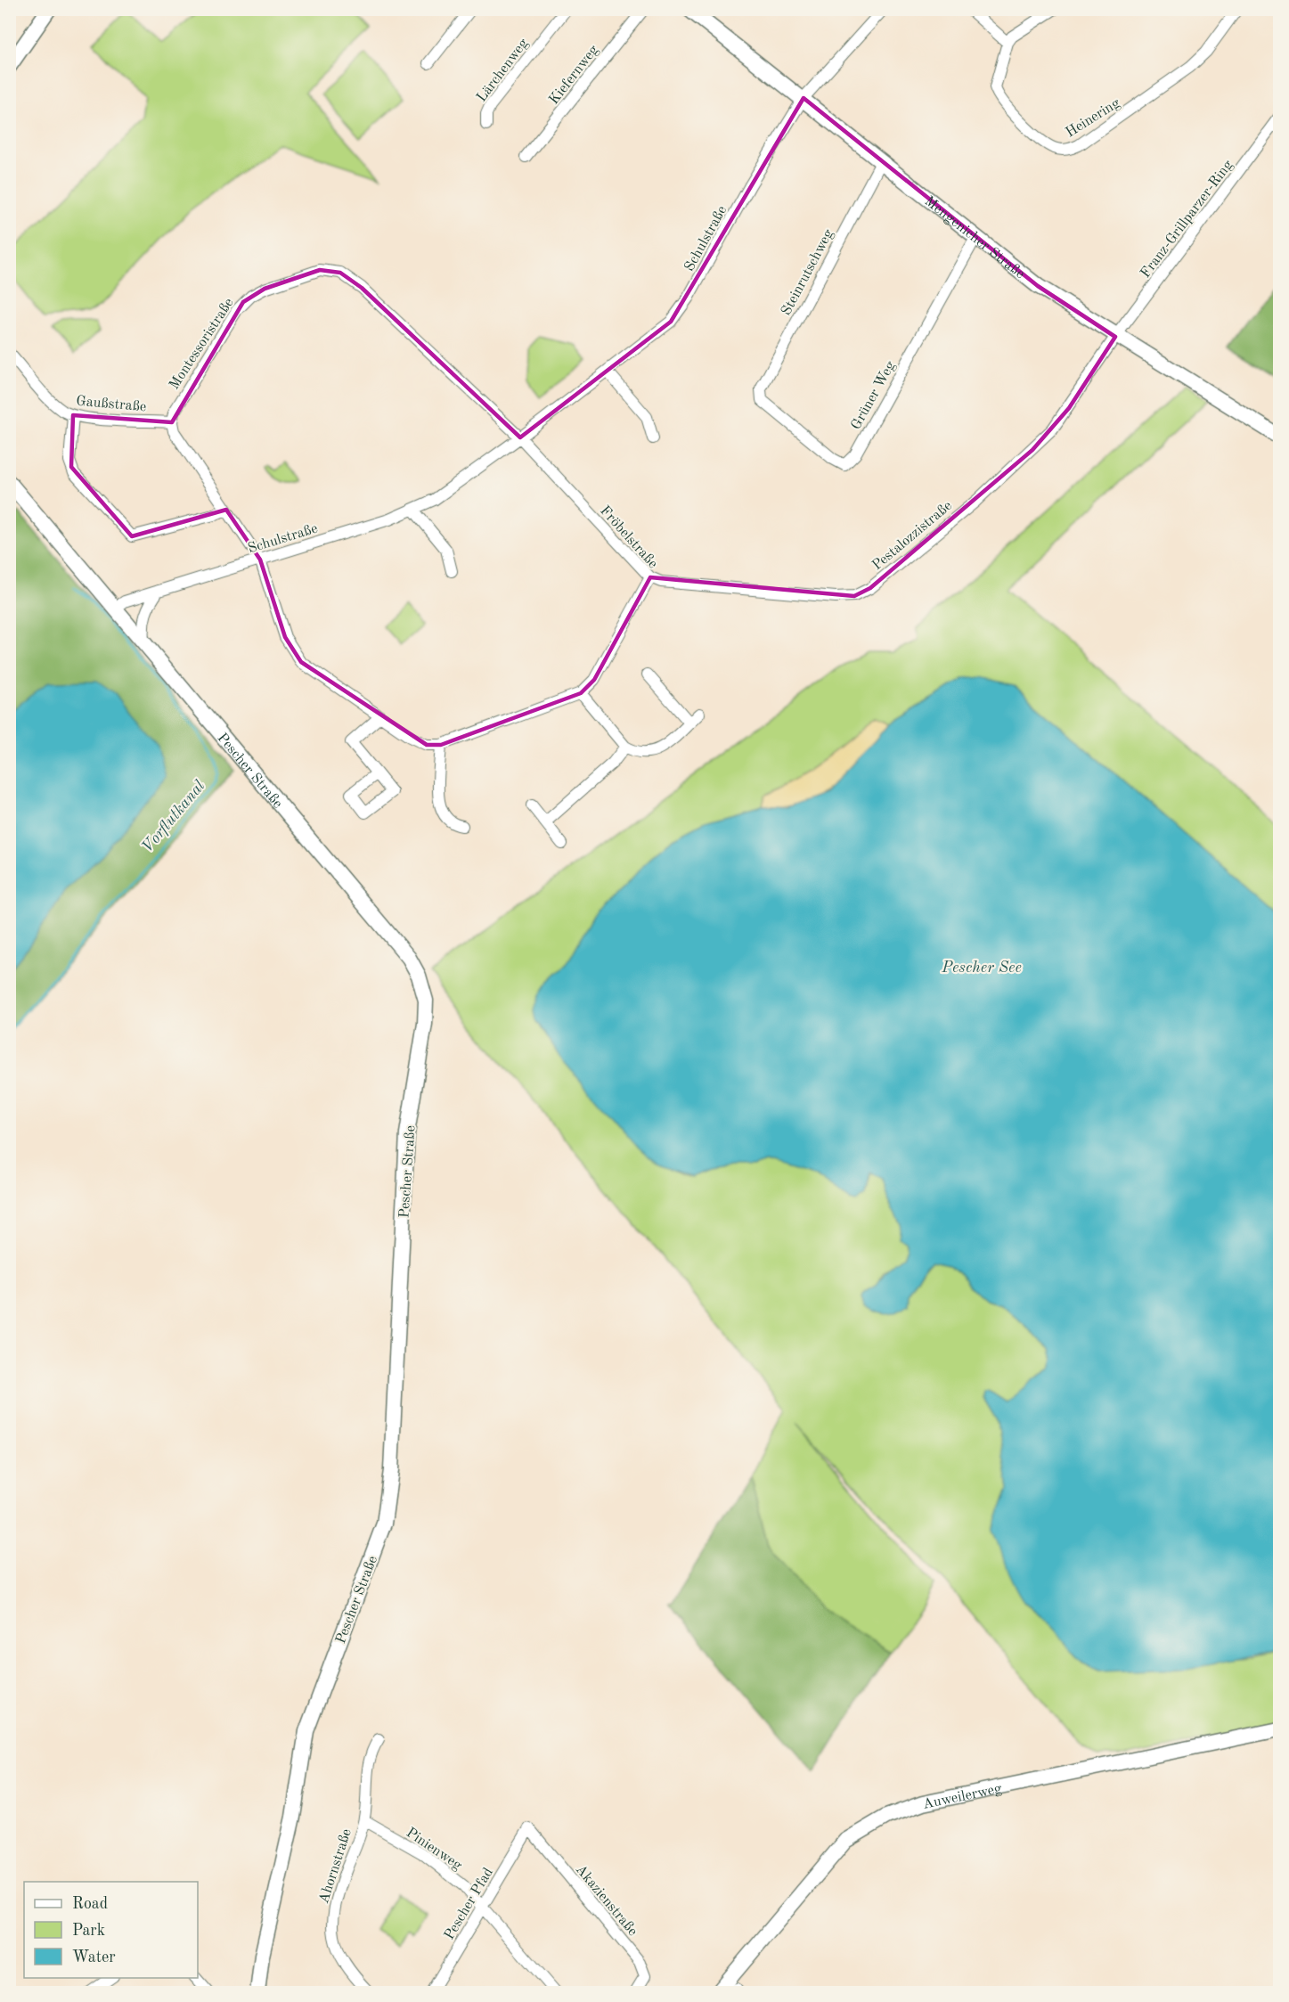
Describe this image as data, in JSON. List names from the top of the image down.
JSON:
{
  "streets": {
    "street": [
      "Lärchenweg",
      "Kiefernweg",
      "Heinering",
      "Franz-Grillparzer-Ring",
      "Mengenicher Straße",
      "Schulstraße",
      "Steinrutschweg",
      "Montessoristraße",
      "Grüner Weg",
      "Gaußstraße",
      "Pestalozzistraße",
      "Fröbelstraße",
      "Pescher Straße",
      "Auweilerweg",
      "Pinienweg",
      "Ahornstraße",
      "Akazienstraße",
      "Pescher Pfad"
    ]
  },
  "crossings": [
    ["Franz-Grillparzer-Ring", "Mengenicher Straße"],
    ["Franz-Grillparzer-Ring", "Pestalozzistraße"],
    ["Mengenicher Straße", "Schulstraße"],
    ["Mengenicher Straße", "Steinrutschweg"],
    ["Mengenicher Straße", "Grüner Weg"],
    ["Mengenicher Straße", "Pestalozzistraße"],
    ["Schulstraße", "Montessoristraße"],
    ["Schulstraße", "Fröbelstraße"],
    ["Schulstraße", "Pescher Straße"],
    ["Steinrutschweg", "Grüner Weg"],
    ["Montessoristraße", "Gaußstraße"],
    ["Montessoristraße", "Fröbelstraße"],
    ["Pestalozzistraße", "Fröbelstraße"],
    ["Pinienweg", "Ahornstraße"],
    ["Pinienweg", "Pescher Pfad"],
    ["Akazienstraße", "Pescher Pfad"]
  ],
  "water": ["Vorflutkanal", "Pescher See"],
  "legend": ["Road", "Park", "Water"]
}
